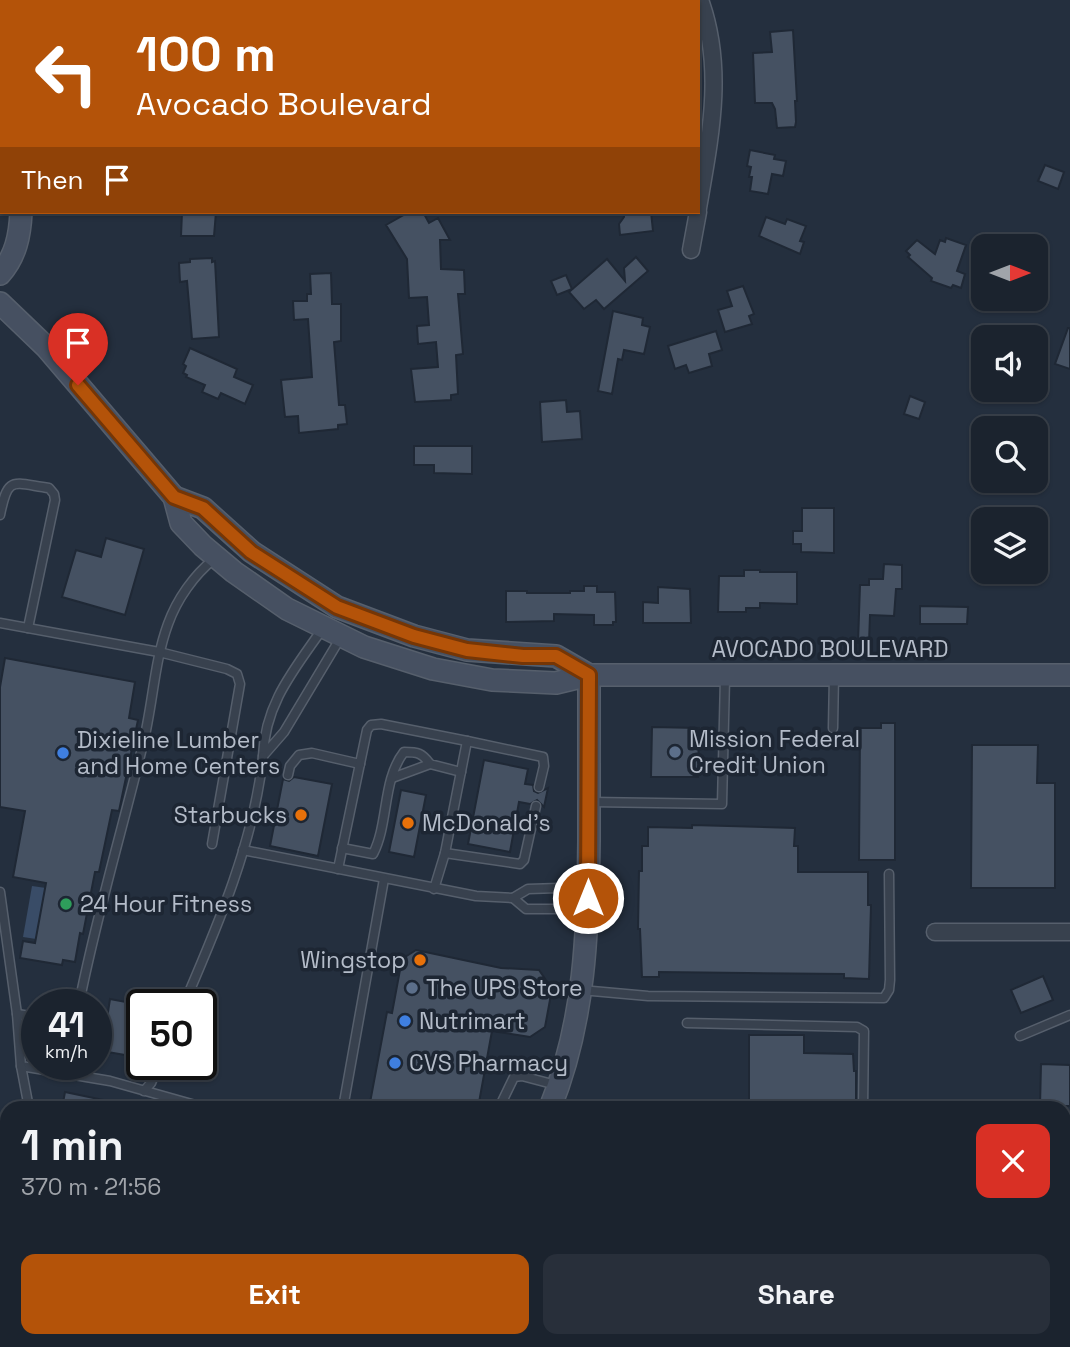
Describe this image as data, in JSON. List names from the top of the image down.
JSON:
{
  "streets": {
    "main road": ["AVOCADO BOULEVARD"]
  },
  "places": [
    "Mission Federal Credit Union",
    "Dixieline Lumber and Home Centers",
    "Starbucks",
    "McDonald's",
    "24 Hour Fitness",
    "Wingstop",
    "The UPS Store",
    "Nutrimart",
    "CVS Pharmacy"
  ],
  "north": "right",
  "page": {
    "turn": ["100 m", "Avocado Boulevard"],
    "then": "Then",
    "speed": "41 km/h",
    "limit": "50",
    "heading": ["1 min", "370 m · 21:56"],
    "buttons": ["Exit", "Share"]
  }
}
